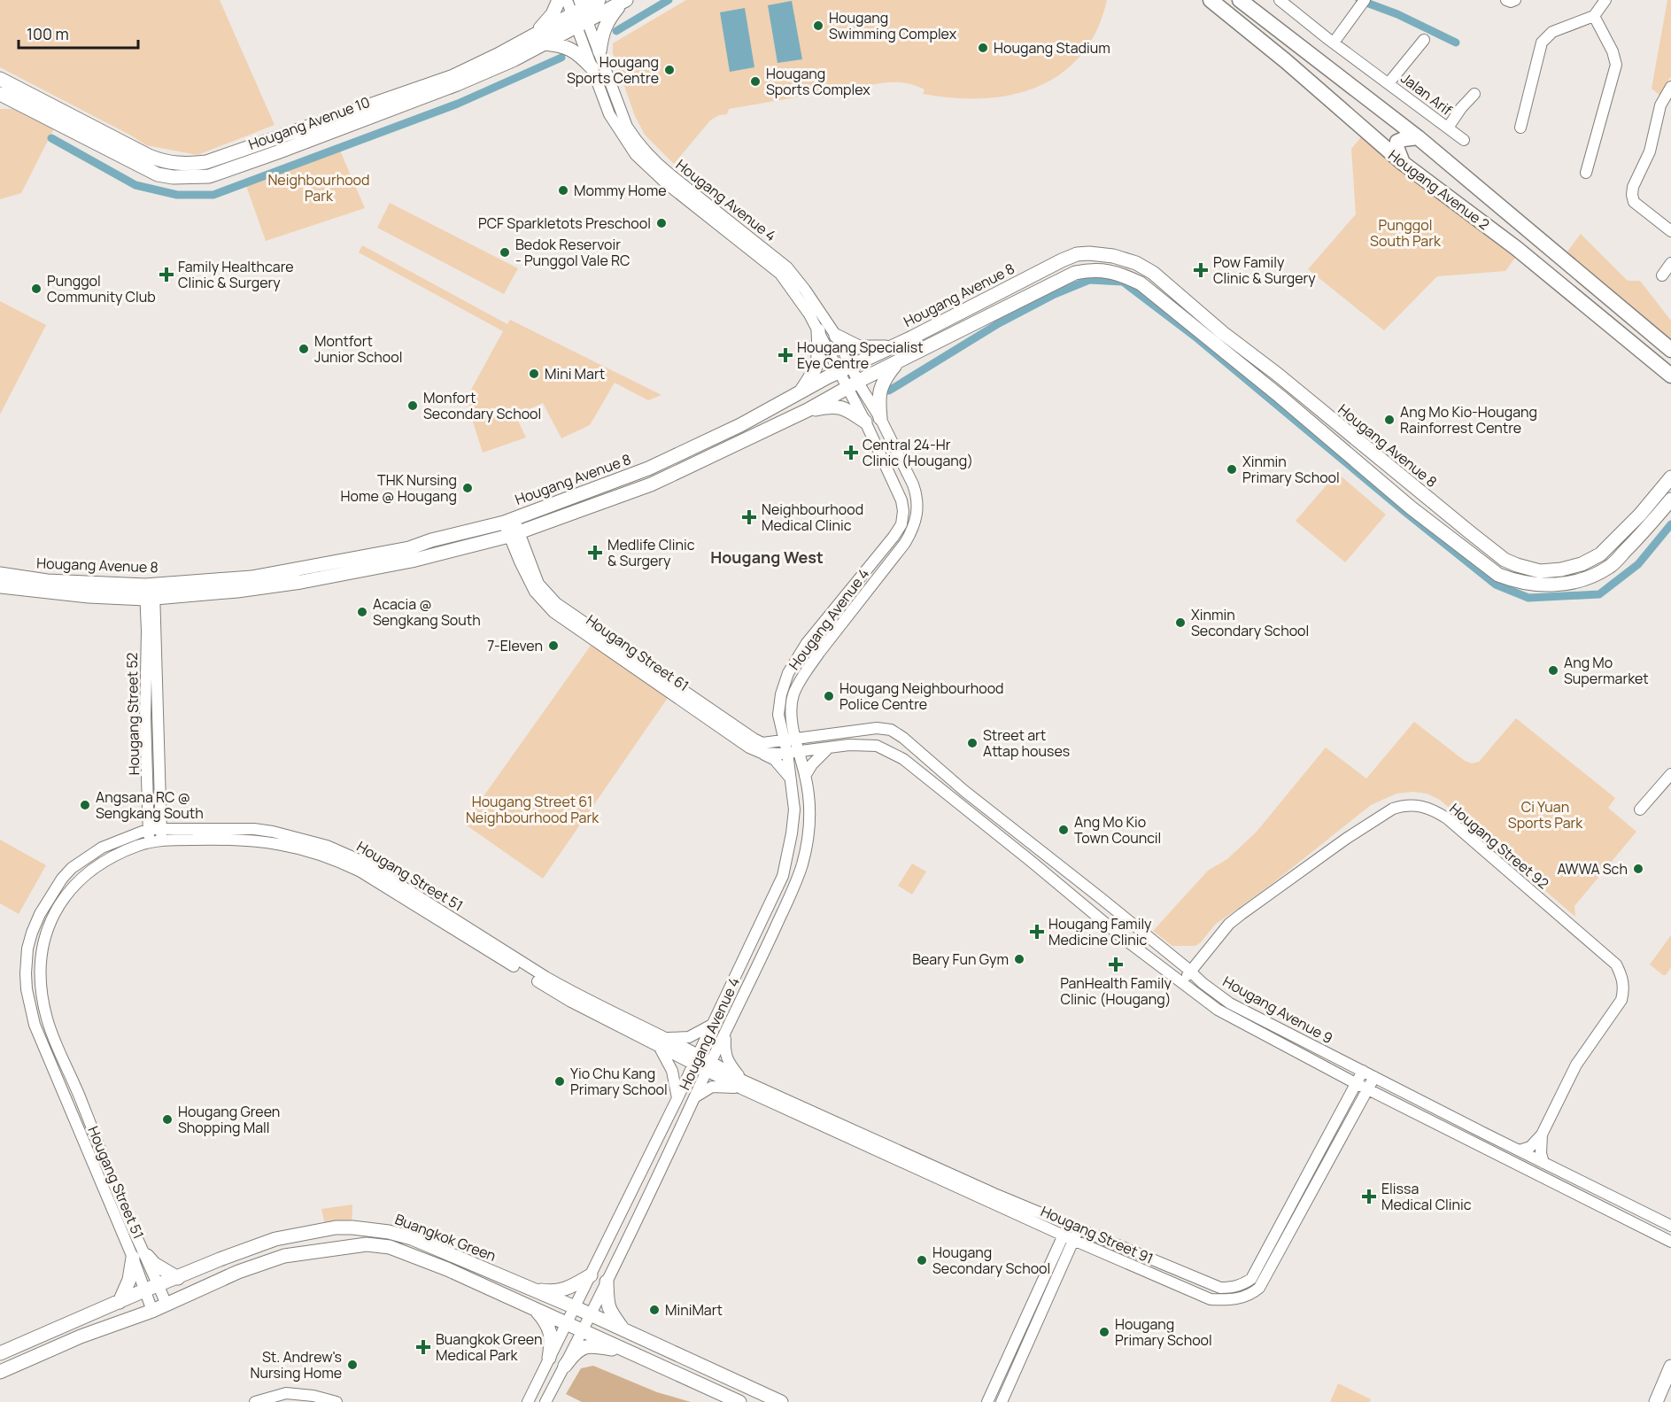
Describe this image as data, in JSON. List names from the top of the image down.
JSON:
{
  "streets": {
    "highway": ["Hougang Avenue 2"],
    "main road": ["Hougang Avenue 10", "Hougang Avenue 8", "Buangkok Green"],
    "street": [
      "Jalan Arif",
      "Hougang Avenue 4",
      "Hougang Street 61",
      "Hougang Street 52",
      "Hougang Street 92",
      "Hougang Street 51",
      "Hougang Avenue 9",
      "Hougang Street 91"
    ]
  },
  "crossings": [
    ["Hougang Avenue 10", "Hougang Avenue 4"],
    ["Hougang Avenue 4", "Hougang Avenue 8"],
    ["Hougang Avenue 4", "Hougang Street 61"],
    ["Hougang Avenue 4", "Hougang Street 51"],
    ["Hougang Avenue 4", "Hougang Avenue 9"],
    ["Hougang Avenue 4", "Hougang Street 91"],
    ["Hougang Avenue 4", "Buangkok Green"],
    ["Hougang Avenue 8", "Hougang Street 61"],
    ["Hougang Avenue 8", "Hougang Street 52"],
    ["Hougang Street 52", "Hougang Street 51"],
    ["Hougang Street 92", "Hougang Avenue 9"],
    ["Hougang Street 51", "Hougang Street 91"],
    ["Hougang Street 51", "Buangkok Green"],
    ["Hougang Avenue 9", "Hougang Street 91"]
  ],
  "districts": ["Hougang West"],
  "parks": [
    "Neighbourhood Park",
    "Punggol South Park",
    "Hougang Street 61 Neighbourhood Park",
    "Ci Yuan Sports Park"
  ],
  "places": {
    "other": [
      "Hougang Swimming Complex",
      "Hougang Stadium",
      "Hougang Sports Centre",
      "Hougang Sports Complex",
      "Mommy Home",
      "PCF Sparkletots Preschool",
      "Bedok Reservoir - Punggol Vale RC",
      "Punggol Community Club",
      "Montfort Junior School",
      "Mini Mart",
      "Monfort Secondary School",
      "Ang Mo Kio-Hougang Rainforrest Centre",
      "Xinmin Primary School",
      "THK Nursing Home @ Hougang",
      "Acacia @ Sengkang South",
      "Xinmin Secondary School",
      "7-Eleven",
      "Ang Mo Supermarket",
      "Hougang Neighbourhood Police Centre",
      "Street art Attap houses",
      "Angsana RC @ Sengkang South",
      "Ang Mo Kio Town Council",
      "AWWA Sch",
      "Beary Fun Gym",
      "Yio Chu Kang Primary School",
      "Hougang Green Shopping Mall",
      "Hougang Secondary School",
      "MiniMart",
      "Hougang Primary School",
      "St. Andrew's Nursing Home"
    ],
    "health": [
      "Pow Family Clinic & Surgery",
      "Family Healthcare Clinic & Surgery",
      "Hougang Specialist Eye Centre",
      "Central 24-Hr Clinic (Hougang)",
      "Neighbourhood Medical Clinic",
      "Medlife Clinic & Surgery",
      "Hougang Family Medicine Clinic",
      "PanHealth Family Clinic (Hougang)",
      "Elissa Medical Clinic",
      "Buangkok Green Medical Park"
    ]
  },
  "scale_bar": "100 m"
}
